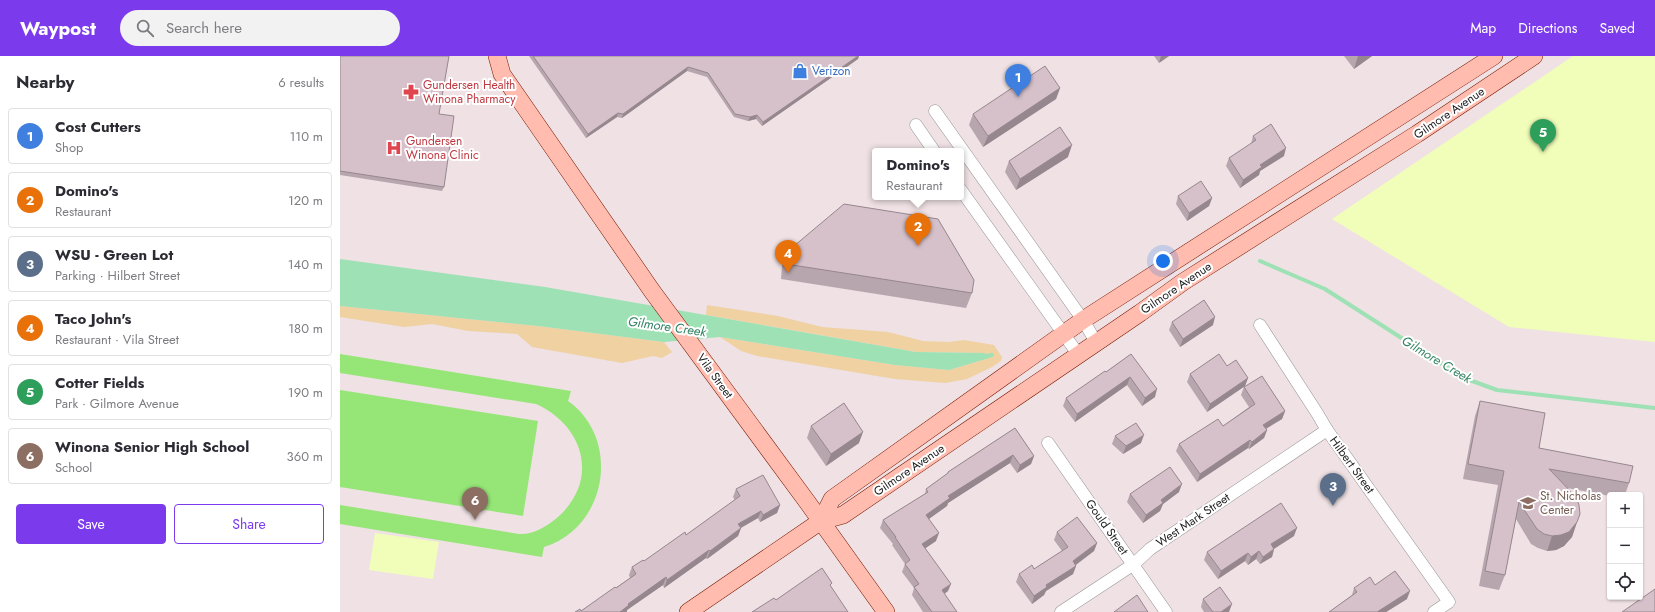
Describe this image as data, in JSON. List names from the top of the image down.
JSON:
{
  "streets": {
    "street": [
      "Gilmore Avenue",
      "Vila Street",
      "Hilbert Street",
      "West Mark Street",
      "Gould Street"
    ]
  },
  "crossings": [
    ["Gilmore Avenue", "Vila Street"],
    ["Hilbert Street", "West Mark Street"],
    ["West Mark Street", "Gould Street"]
  ],
  "water": ["Gilmore Creek"],
  "places": {
    "shop": ["Verizon"],
    "pharmacy": ["Gundersen Health Winona Pharmacy"],
    "hospital": ["Gundersen Winona Clinic"],
    "school or university": ["St. Nicholas Center"]
  },
  "page": {
    "header": "Waypost",
    "search": "Search here",
    "nav": ["Map", "Directions", "Saved"],
    "heading": ["Nearby", "6 results"],
    "pins": [
      "1",
      "5",
      "2",
      "4",
      "3",
      "6"
    ],
    "list": [
      {
        "mark": "1",
        "name": "Cost Cutters",
        "note": "Shop",
        "value": "110 m"
      },
      {
        "mark": "2",
        "name": "Domino's",
        "note": "Restaurant",
        "value": "120 m"
      },
      {
        "mark": "3",
        "name": "WSU - Green Lot",
        "note": "Parking · Hilbert Street",
        "value": "140 m"
      },
      {
        "mark": "4",
        "name": "Taco John's",
        "note": "Restaurant · Vila Street",
        "value": "180 m"
      },
      {
        "mark": "5",
        "name": "Cotter Fields",
        "note": "Park · Gilmore Avenue",
        "value": "190 m"
      },
      {
        "mark": "6",
        "name": "Winona Senior High School",
        "note": "School",
        "value": "360 m"
      }
    ],
    "popup": ["Domino's", "Restaurant"],
    "buttons": ["Save", "Share"],
    "map_buttons": ["+", "−"]
  }
}
